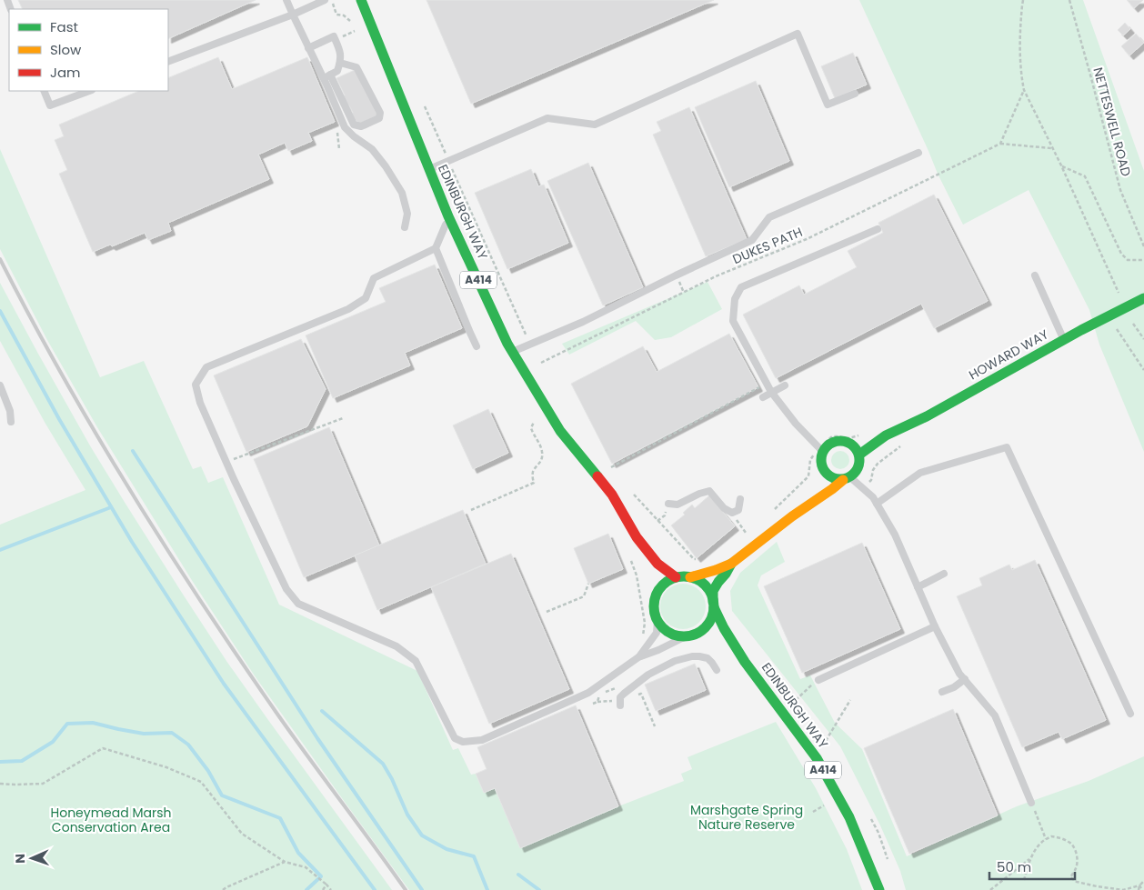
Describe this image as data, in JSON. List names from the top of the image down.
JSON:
{
  "streets": {
    "main road": ["EDINBURGH WAY", "A414", "HOWARD WAY"],
    "path": ["NETTESWELL ROAD", "DUKES PATH"]
  },
  "parks": ["Marshgate Spring Nature Reserve", "Honeymead Marsh Conservation Area"],
  "legend": ["Fast", "Slow", "Jam"],
  "scale_bar": "50 m",
  "north": "left"
}
